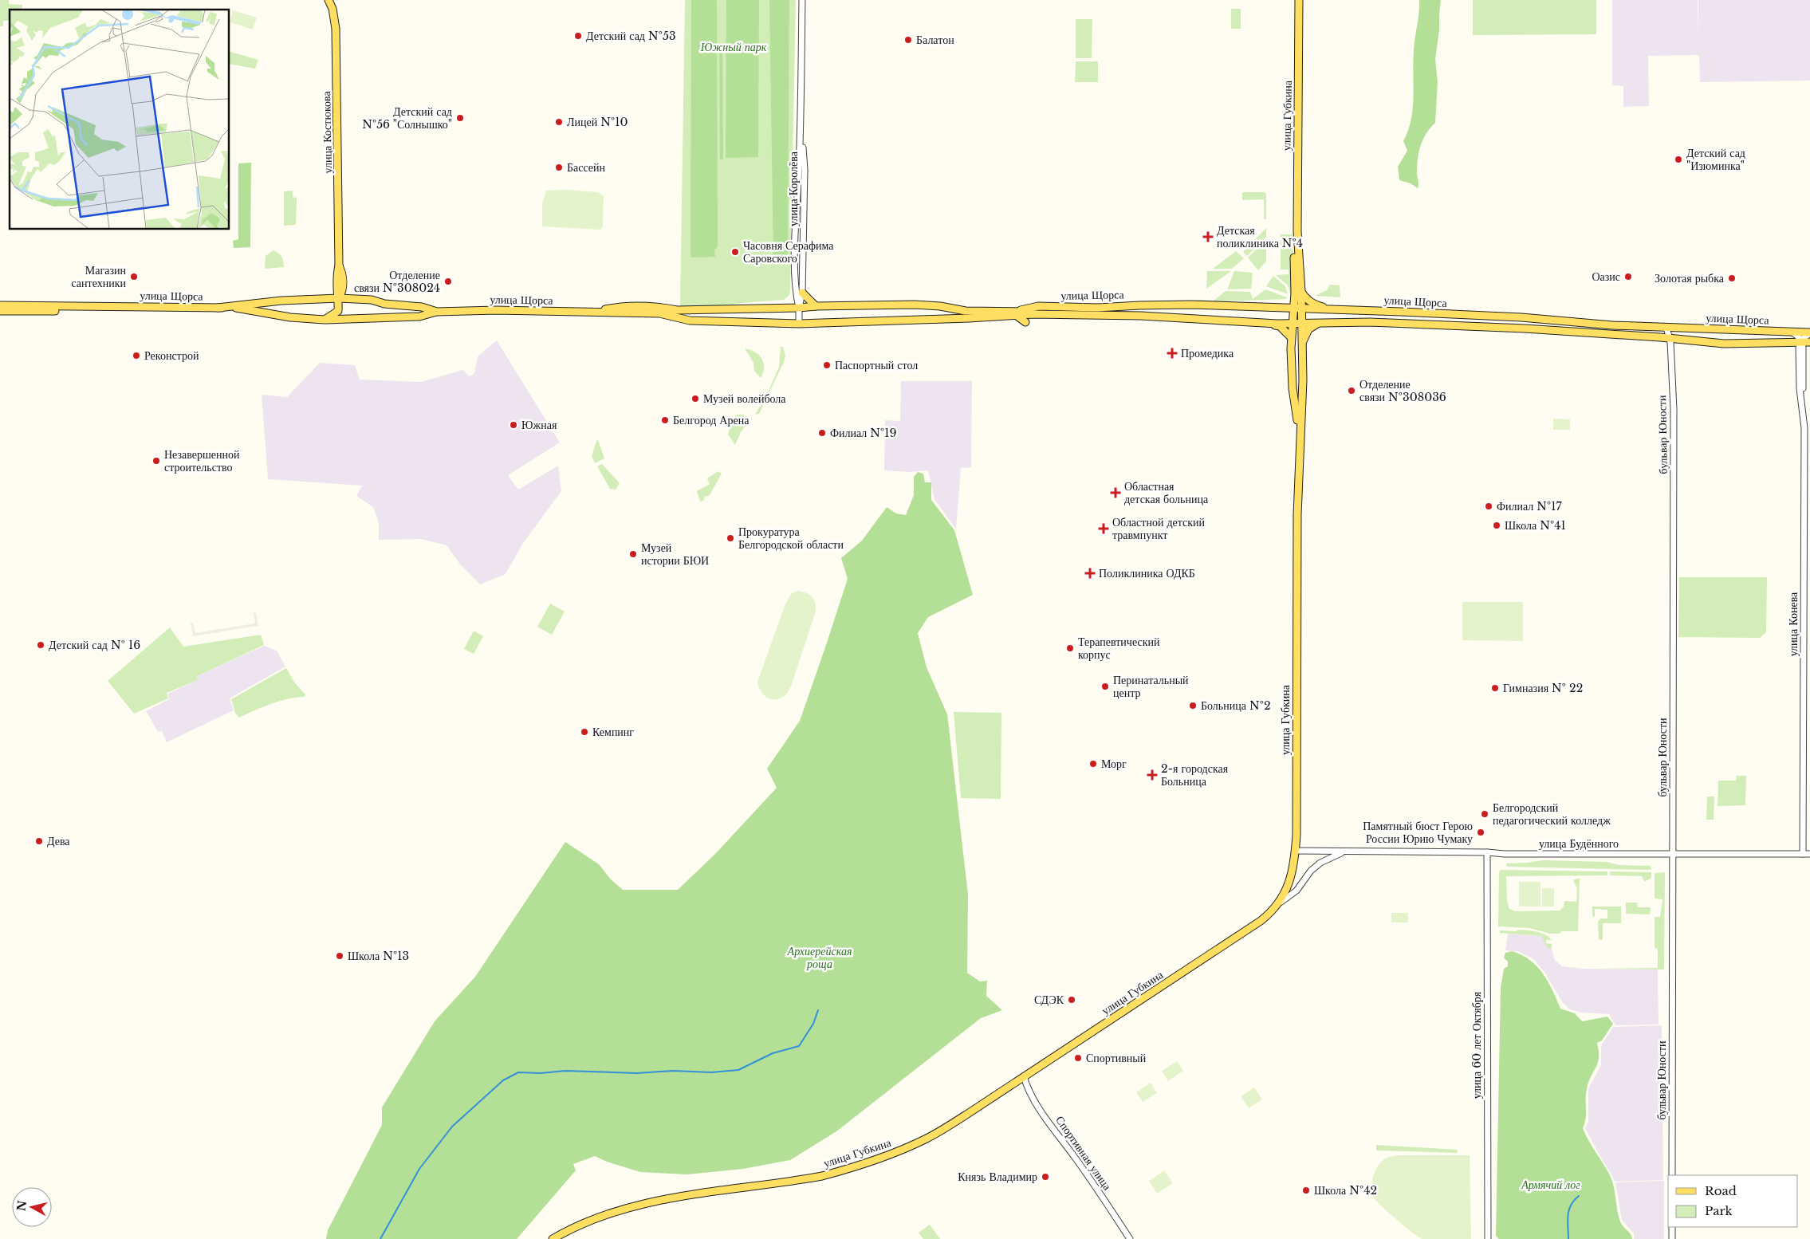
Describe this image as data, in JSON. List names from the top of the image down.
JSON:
{
  "streets": {
    "main road": ["улица Губкина", "улица Костюкова", "улица Щорса"],
    "street": [
      "улица Королёва",
      "бульвар Юности",
      "улица Конева",
      "улица Будённого",
      "улица 60 лет Октября",
      "Спортивная улица"
    ]
  },
  "crossings": [
    ["улица Губкина", "улица Щорса"],
    ["улица Губкина", "улица Будённого"],
    ["улица Губкина", "Спортивная улица"],
    ["улица Костюкова", "улица Щорса"],
    ["улица Королёва", "улица Щорса"],
    ["улица Щорса", "бульвар Юности"],
    ["улица Щорса", "улица Конева"],
    ["бульвар Юности", "улица Будённого"],
    ["улица Конева", "улица Будённого"],
    ["улица Будённого", "улица 60 лет Октября"]
  ],
  "parks": ["Южный парк", "Архиерейская роща", "Армячий лог"],
  "places": {
    "other": [
      "Детский сад №53",
      "Балатон",
      "Детский сад №56 \"Солнышко\"",
      "Лицей №10",
      "Детский сад \"Изюминка\"",
      "Бассейн",
      "Часовня Серафима Саровского",
      "Магазин сантехники",
      "Оазис",
      "Золотая рыбка",
      "Отделение связи №308024",
      "Реконстрой",
      "Паспортный стол",
      "Отделение связи №308036",
      "Музей волейбола",
      "Белгород Арена",
      "Южная",
      "Филиал №19",
      "Незавершенной строительство",
      "Филиал №17",
      "Школа №41",
      "Прокуратура Белгородской области",
      "Музей истории БЮИ",
      "Детский сад № 16",
      "Терапевтический корпус",
      "Перинатальный центр",
      "Гимназия № 22",
      "Больница №2",
      "Кемпинг",
      "Морг",
      "Белгородский педагогический колледж",
      "Памятный бюст Герою России Юрию Чумаку",
      "Дева",
      "Школа №13",
      "СДЭК",
      "Спортивный",
      "Князь Владимир",
      "Школа №42"
    ],
    "health": [
      "Детская поликлиника №4",
      "Промедика",
      "Областная детская больница",
      "Областной детский травмпункт",
      "Поликлиника ОДКБ",
      "2-я городская Больница"
    ]
  },
  "legend": ["Road", "Park"],
  "north": "left"
}
